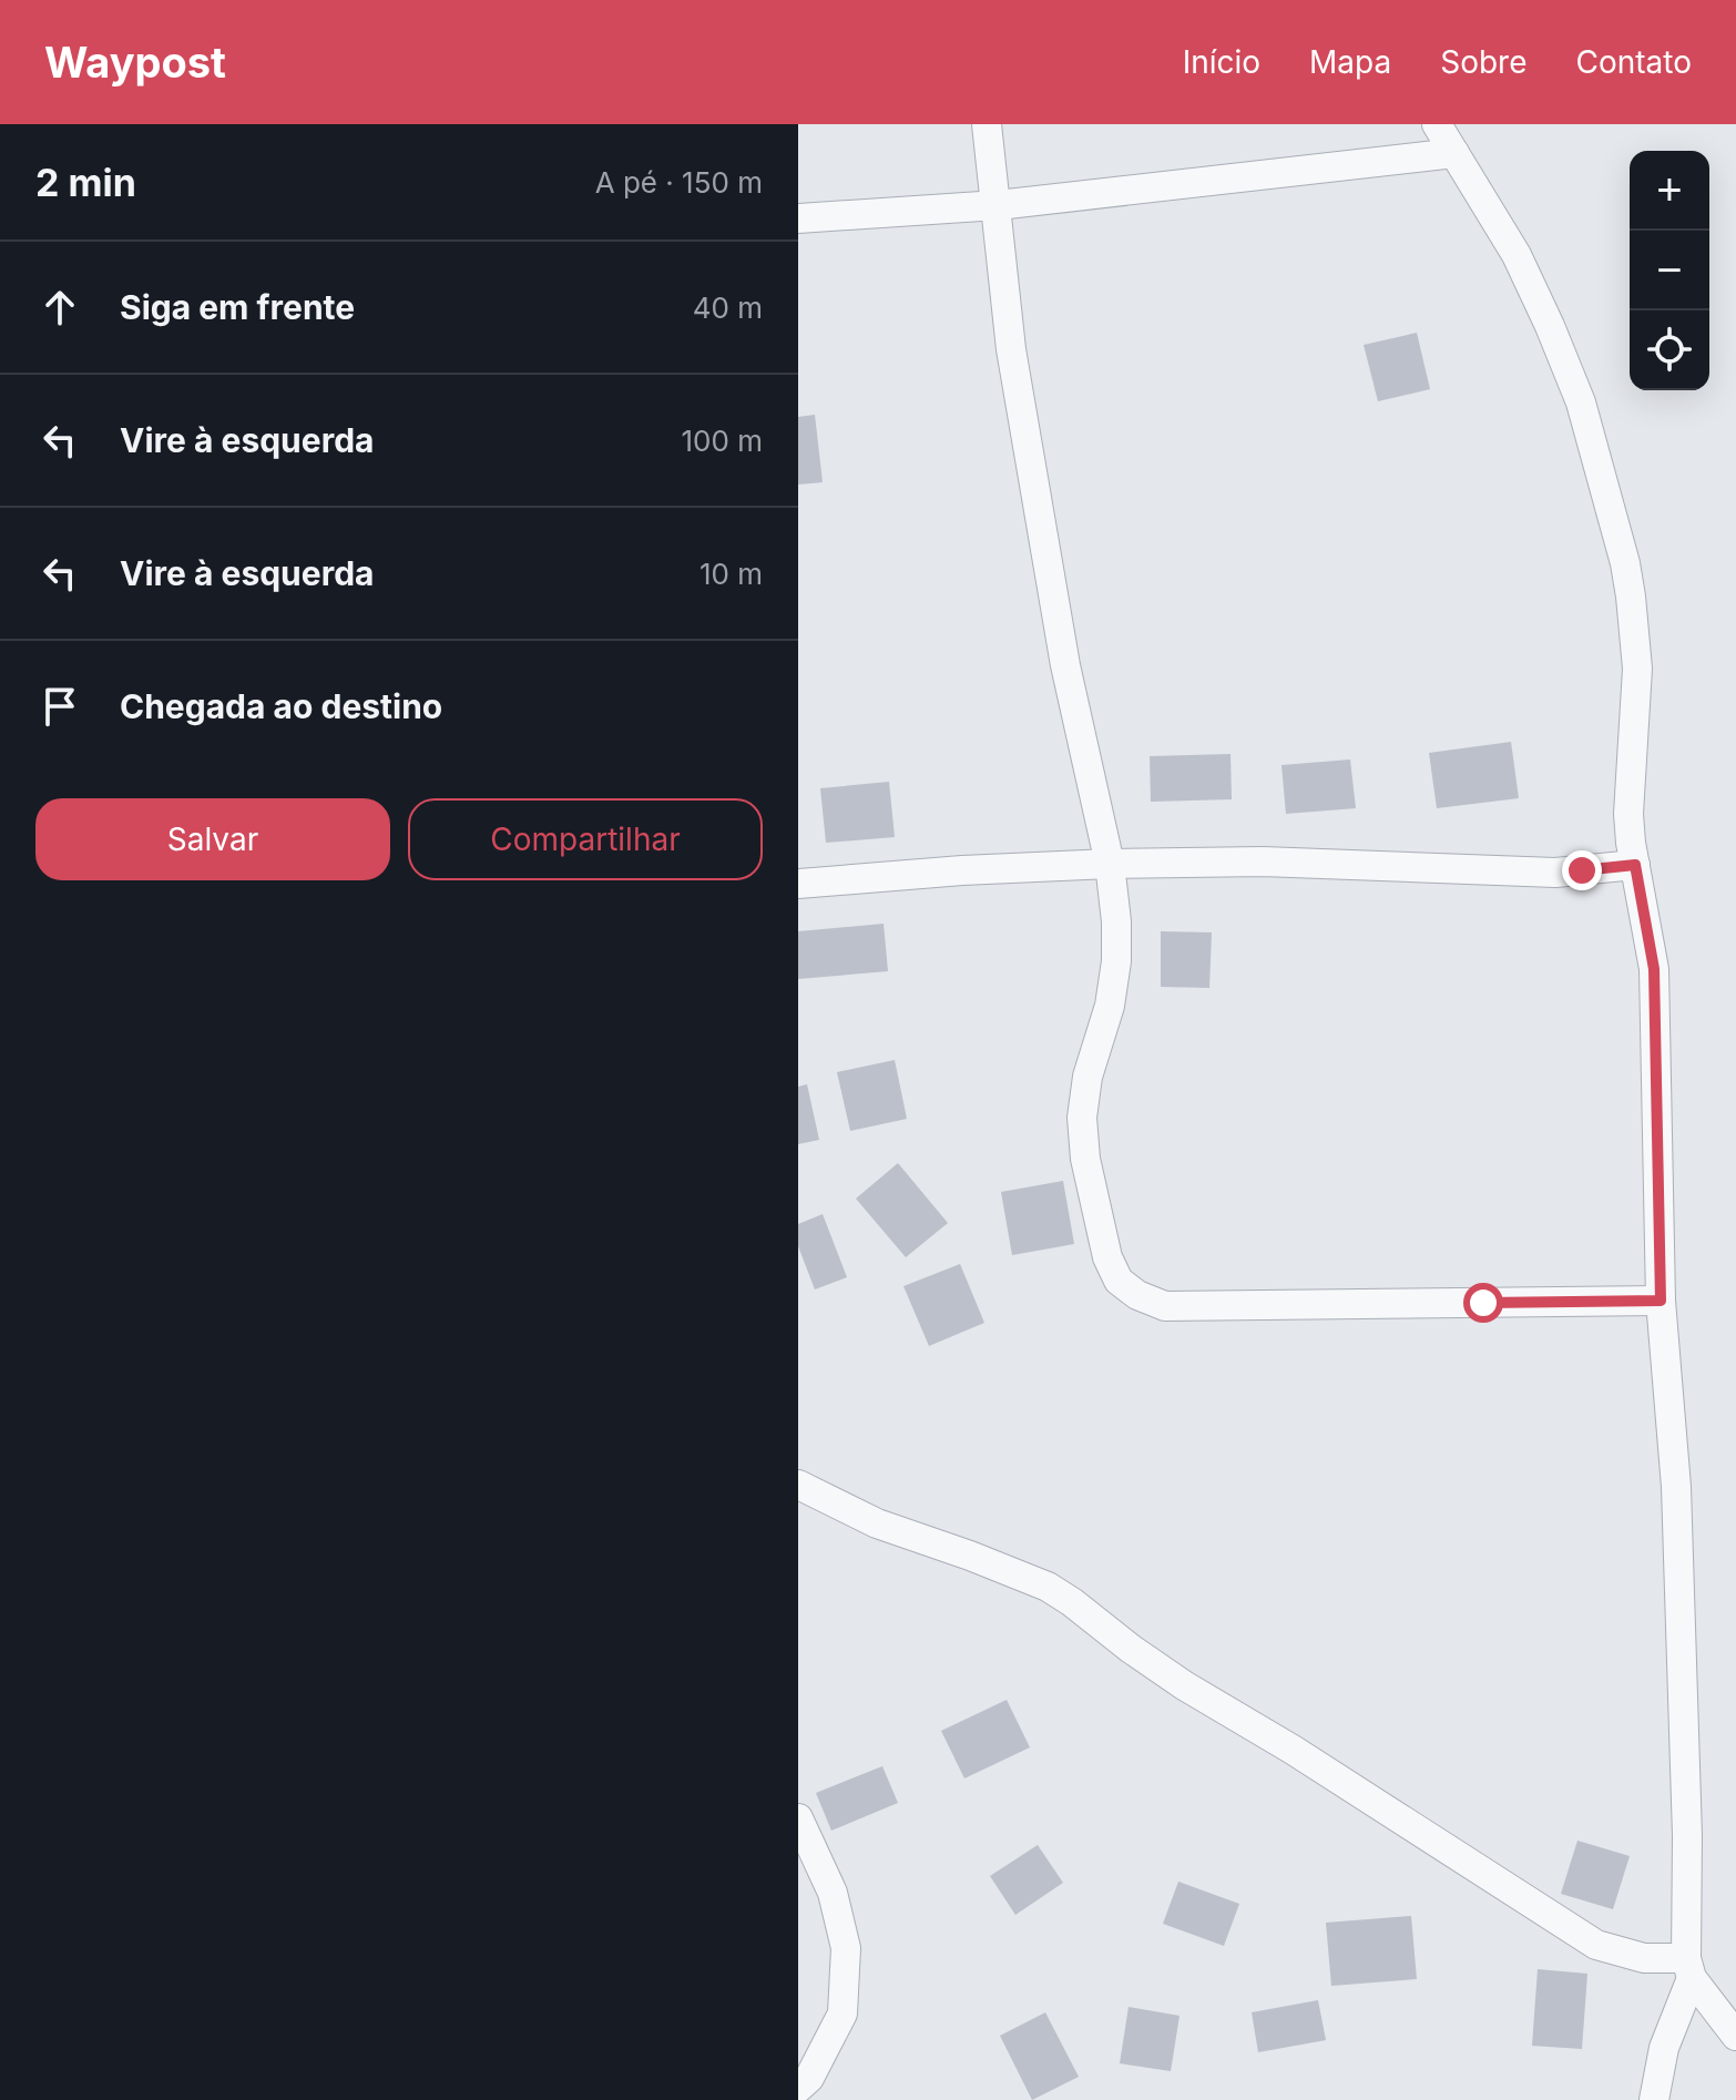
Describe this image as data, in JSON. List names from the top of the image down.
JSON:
{
  "page": {
    "header": "Waypost",
    "nav": [
      "Início",
      "Mapa",
      "Sobre",
      "Contato"
    ],
    "heading": ["2 min", "A pé · 150 m"],
    "map_buttons": ["+", "−"],
    "list": [
      ["Siga em frente", "40 m"],
      ["Vire à esquerda", "100 m"],
      ["Vire à esquerda", "10 m"],
      "Chegada ao destino"
    ],
    "buttons": ["Salvar", "Compartilhar"]
  }
}
